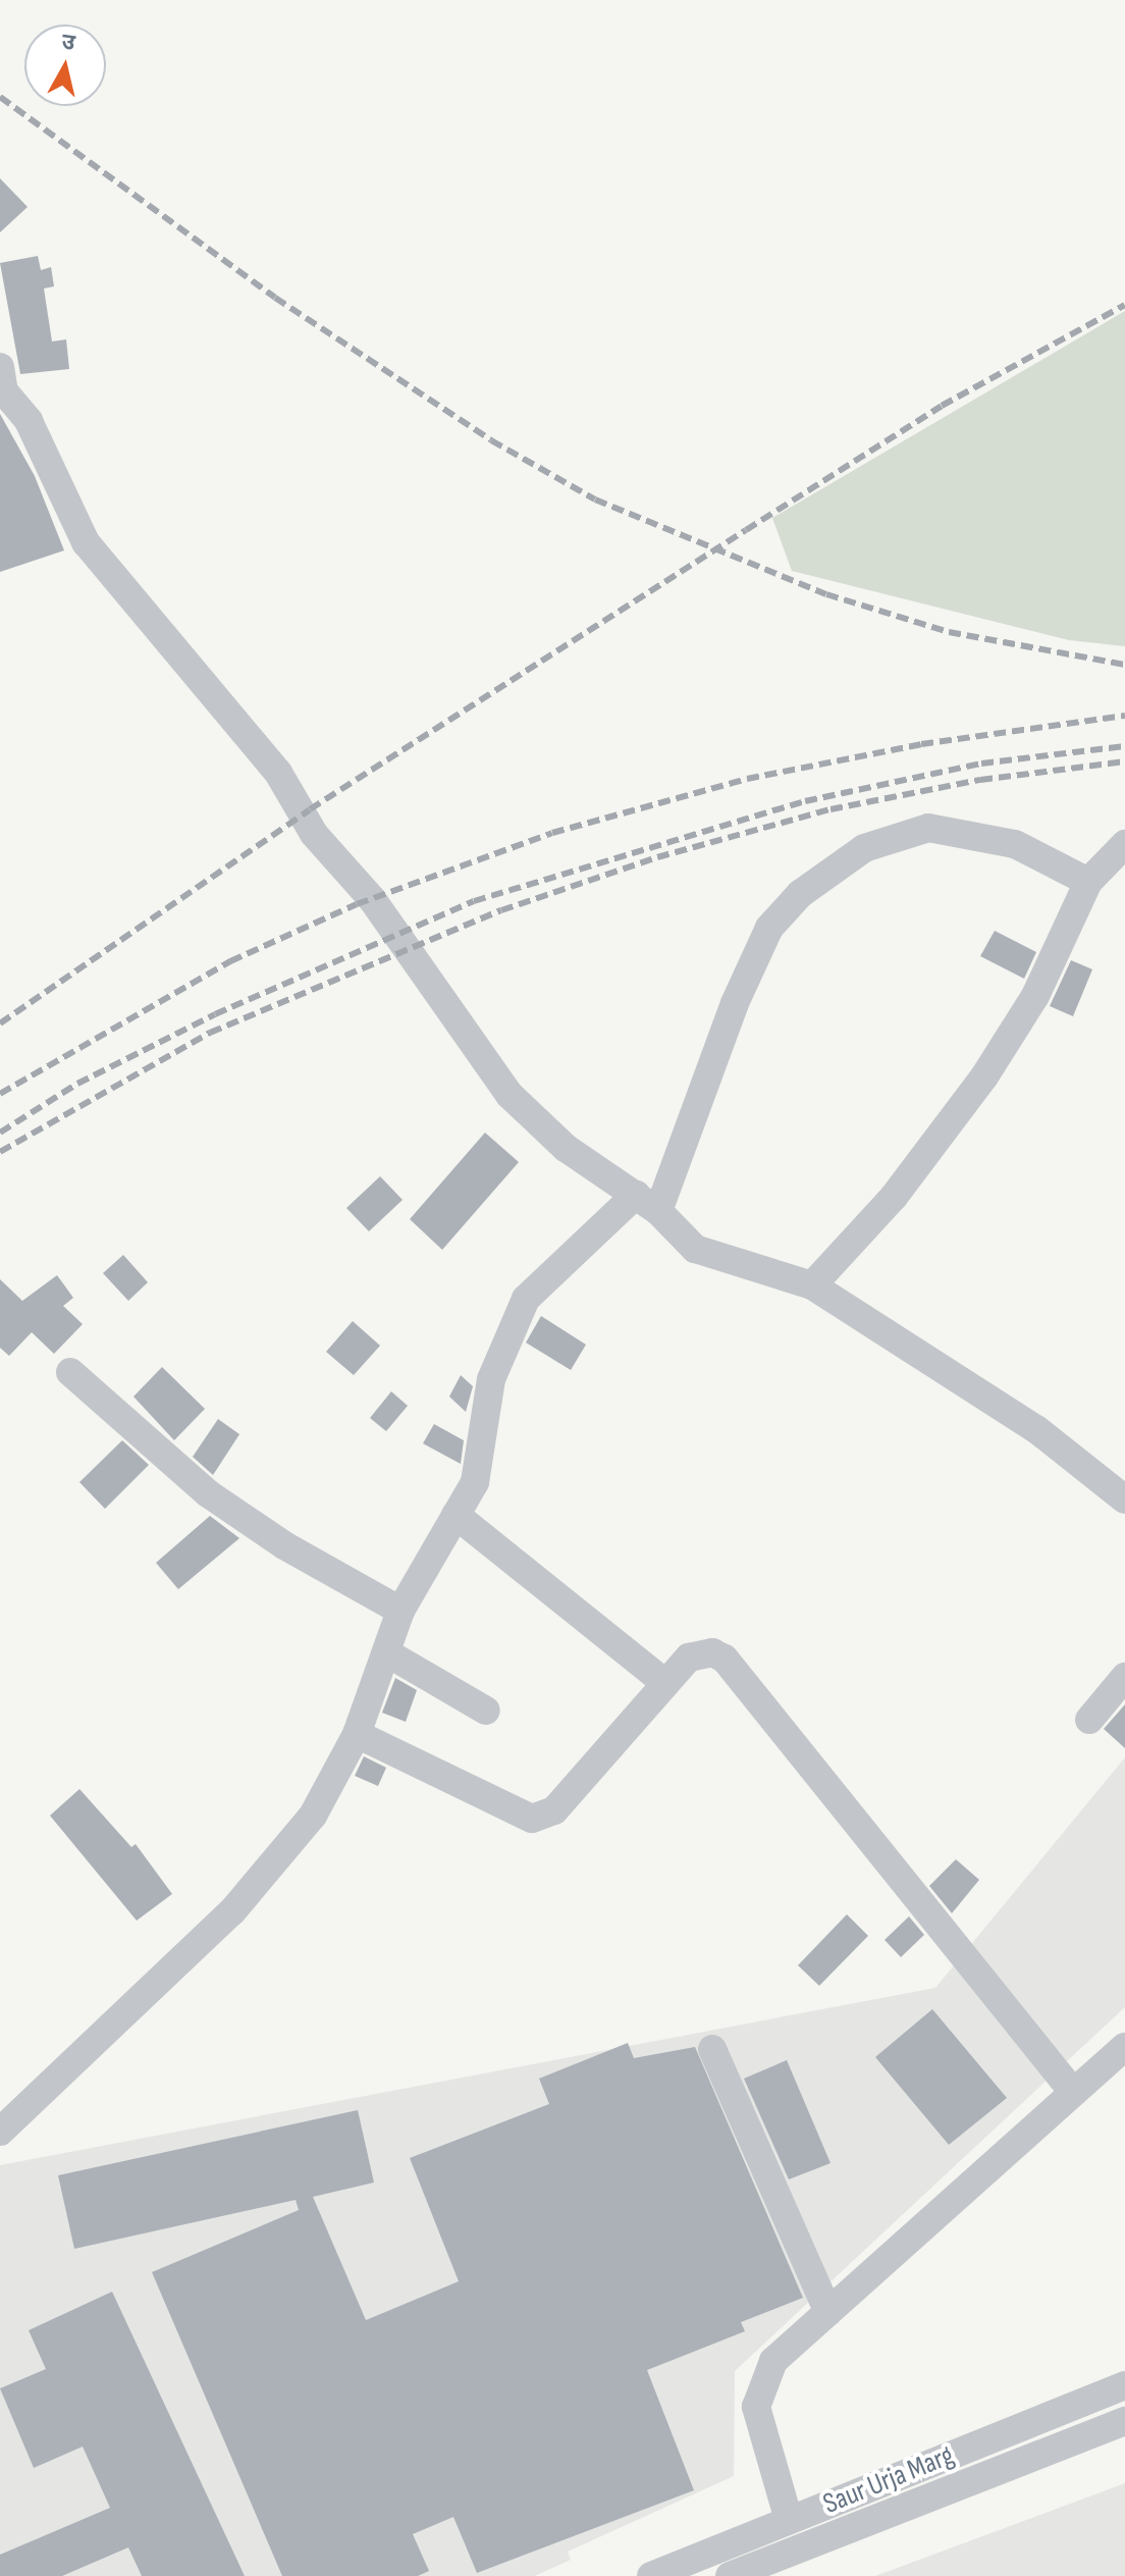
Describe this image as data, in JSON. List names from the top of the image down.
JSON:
{
  "streets": {
    "street": ["Saur Urja Marg"]
  },
  "north": "top"
}
